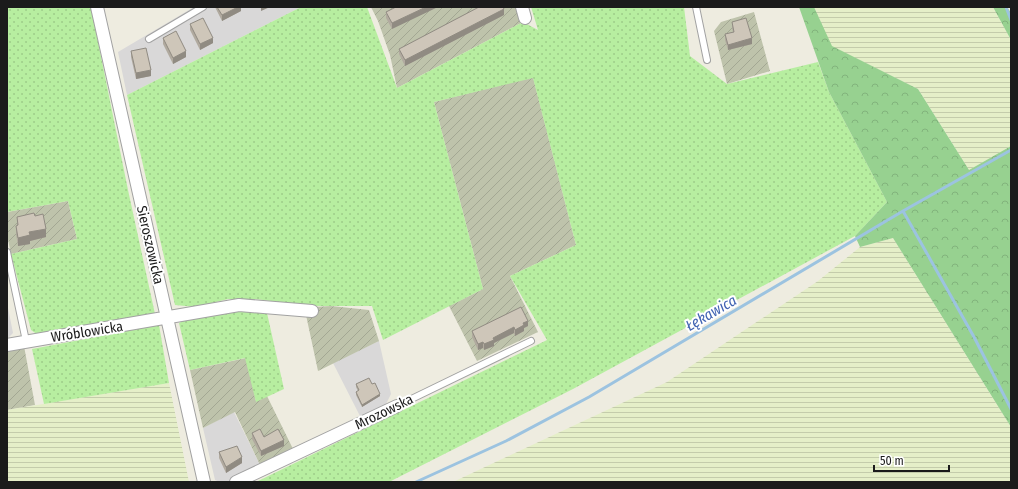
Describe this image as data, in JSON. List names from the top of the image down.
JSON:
{
  "streets": {
    "street": ["Sieroszowicka", "Wróblowicka", "Mrozowska"]
  },
  "crossings": [
    ["Sieroszowicka", "Wróblowicka"]
  ],
  "water": ["Łękawica"],
  "scale_bar": "50 m"
}
